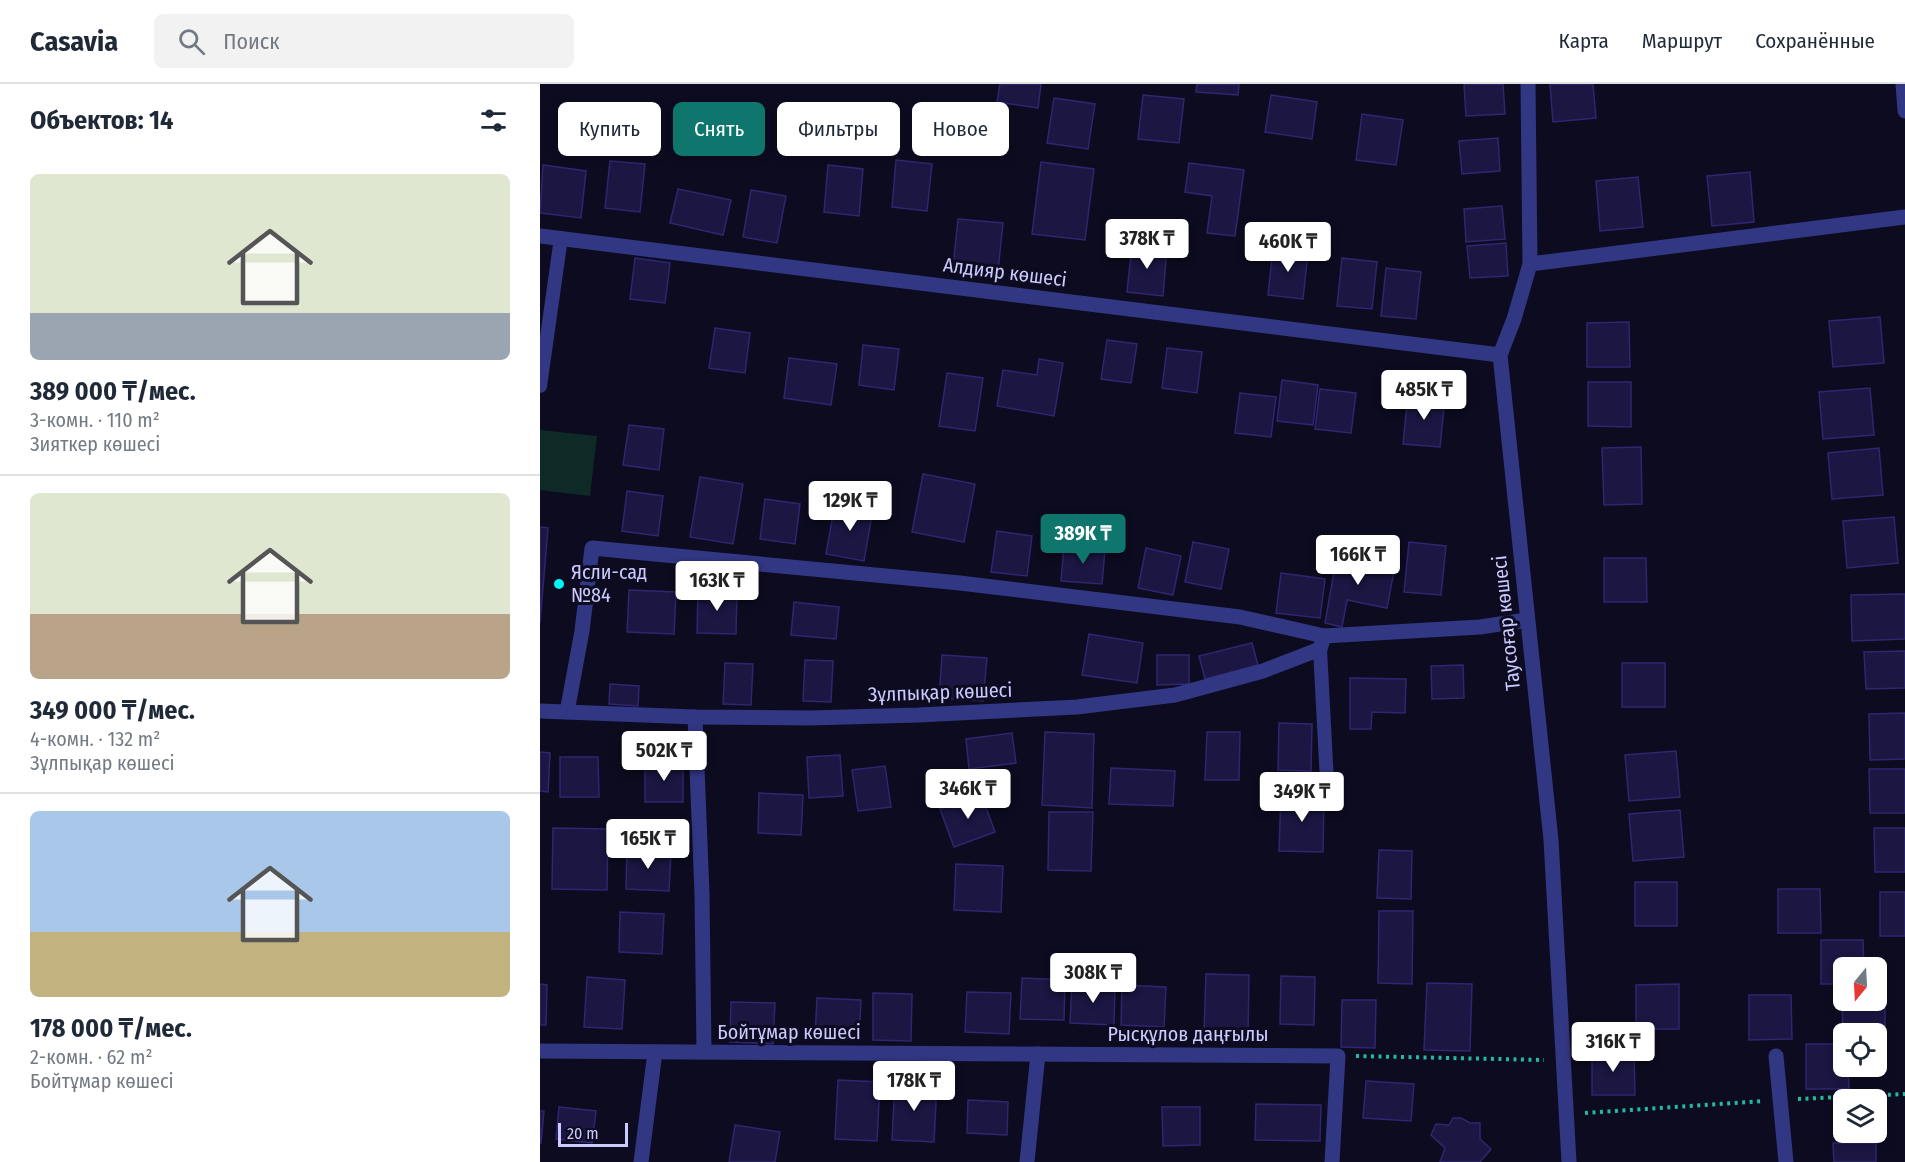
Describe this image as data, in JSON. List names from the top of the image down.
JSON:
{
  "streets": {
    "street": [
      "Алдияр көшесі",
      "Тауcоғар көшесі",
      "Зұлпықар көшесі",
      "Бойтұмар көшесі",
      "Рысқұлов даңғылы"
    ]
  },
  "crossings": [
    ["Алдияр көшесі", "Тауcоғар көшесі"],
    ["Бойтұмар көшесі", "Рысқұлов даңғылы"]
  ],
  "places": ["Ясли-сад №84"],
  "scale_bar": "20 m",
  "north": "bottom",
  "page": {
    "header": "Casavia",
    "search": "Поиск",
    "nav": ["Карта", "Маршрут", "Сохранённые"],
    "heading": "Объектов: 14",
    "chip": [
      "Купить",
      "Снять",
      "Фильтры",
      "Новое"
    ],
    "list": [
      {
        "name": "389 000 ₸/мес.",
        "note": "3-комн. · 110 m² · Зияткер көшесі"
      },
      {
        "name": "349 000 ₸/мес.",
        "note": "4-комн. · 132 m² · Зұлпықар көшесі"
      },
      {
        "name": "178 000 ₸/мес.",
        "note": "2-комн. · 62 m² · Бойтұмар көшесі"
      }
    ],
    "price": [
      "378K ₸",
      "460K ₸",
      "485K ₸",
      "129K ₸",
      "389K ₸",
      "166K ₸",
      "163K ₸",
      "502K ₸",
      "346K ₸",
      "349K ₸",
      "165K ₸",
      "308K ₸",
      "316K ₸",
      "178K ₸"
    ],
    "scale": "20 m"
  }
}
